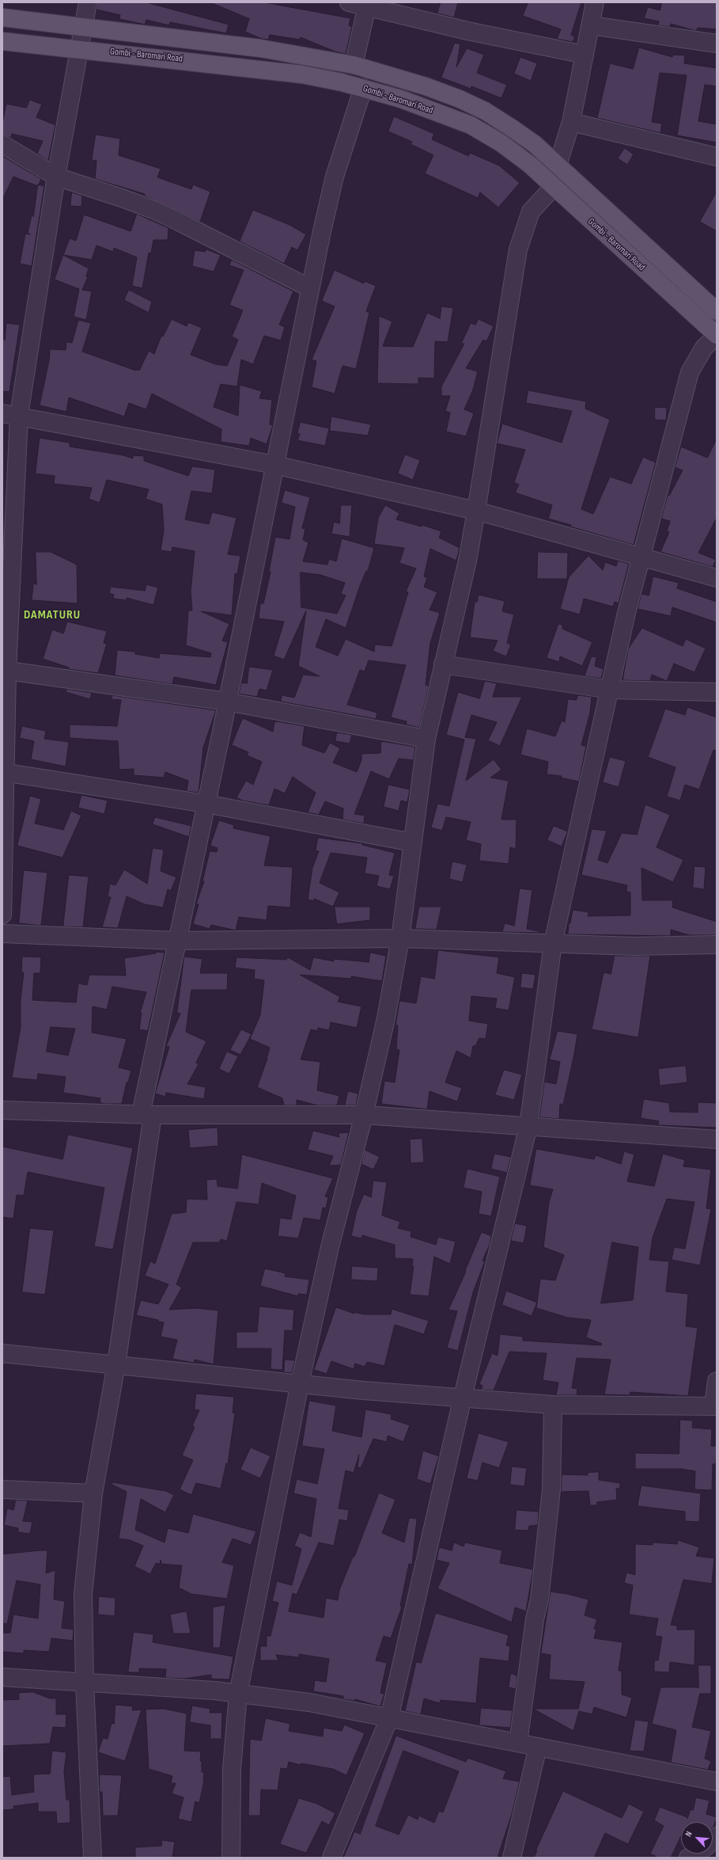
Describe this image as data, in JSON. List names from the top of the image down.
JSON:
{
  "streets": {
    "main road": ["Gombi - Baromari Road"]
  },
  "districts": ["DAMATURU"],
  "north": "top left"
}
